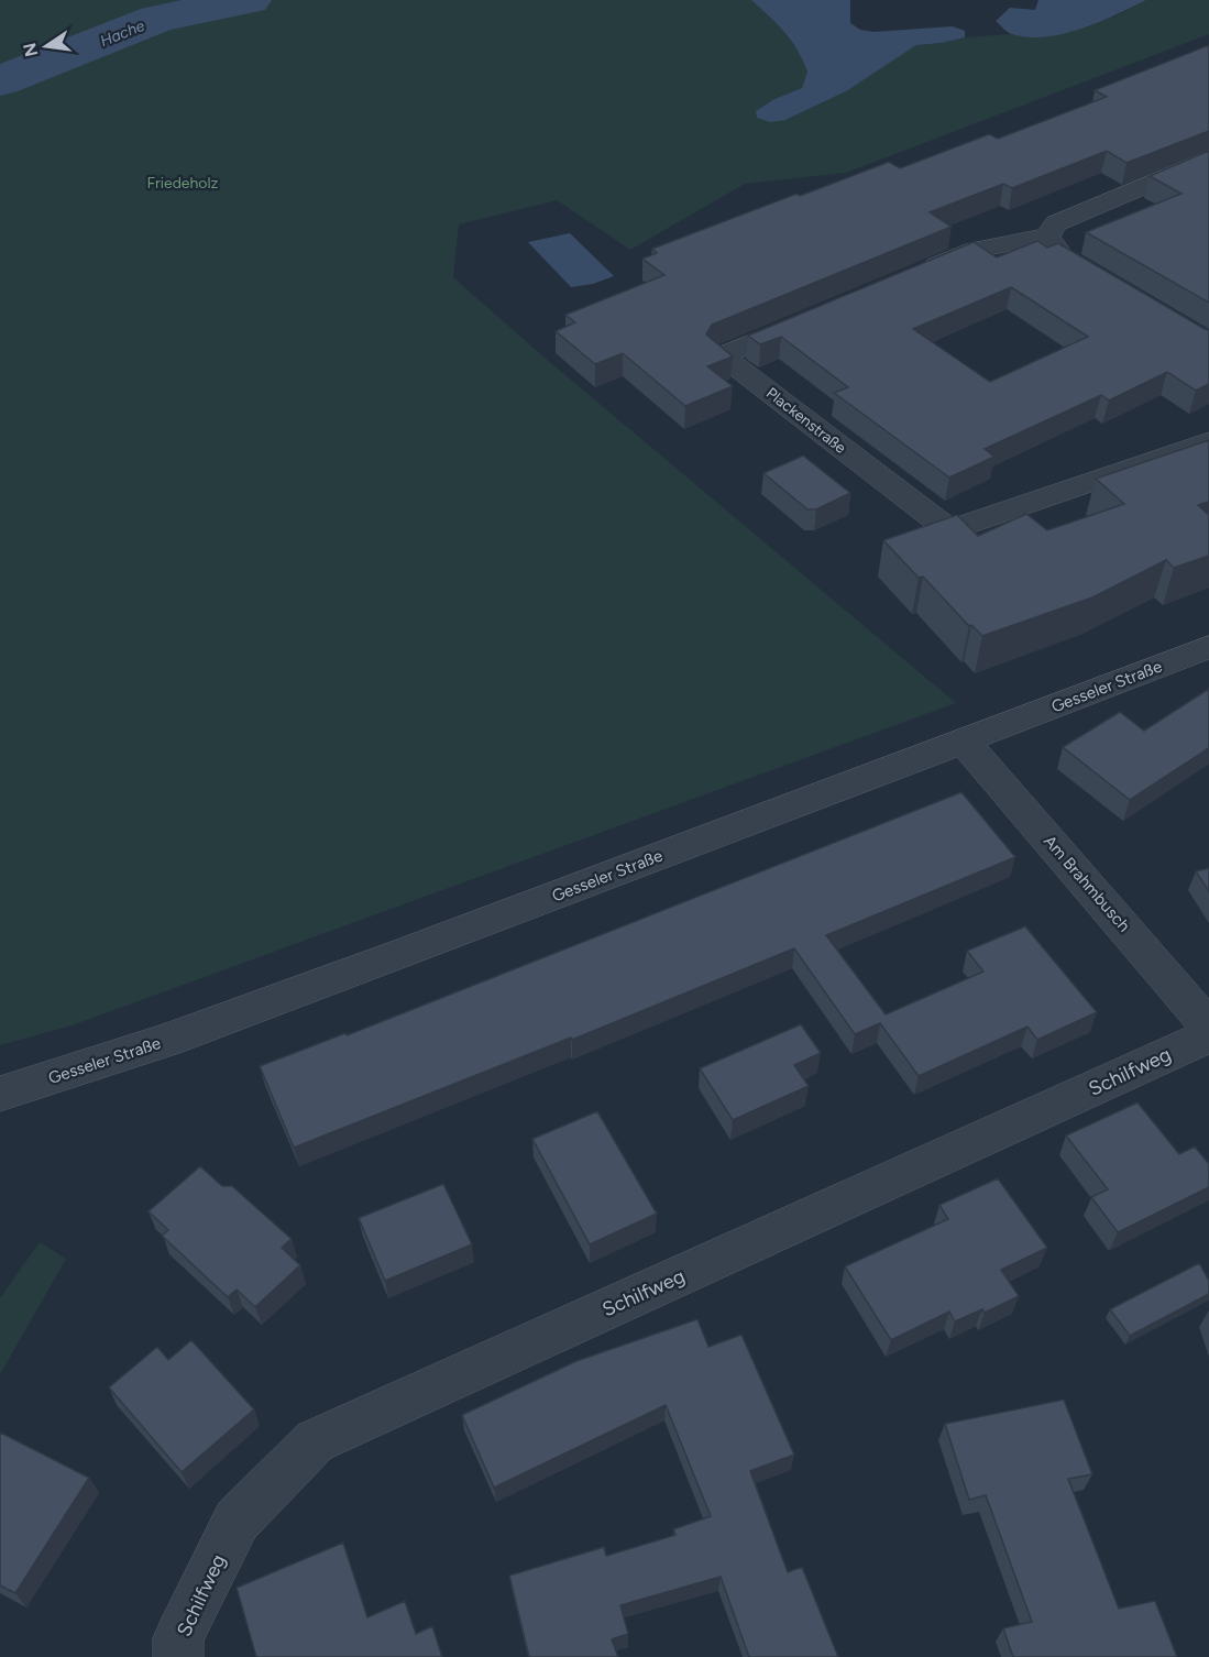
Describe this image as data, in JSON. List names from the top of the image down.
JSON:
{
  "streets": {
    "street": [
      "Plackenstraße",
      "Gesseler Straße",
      "Am Brahmbusch",
      "Schilfweg"
    ]
  },
  "crossings": [
    ["Gesseler Straße", "Am Brahmbusch"]
  ],
  "water": ["Hache"],
  "parks": ["Friedeholz"],
  "north": "left"
}
